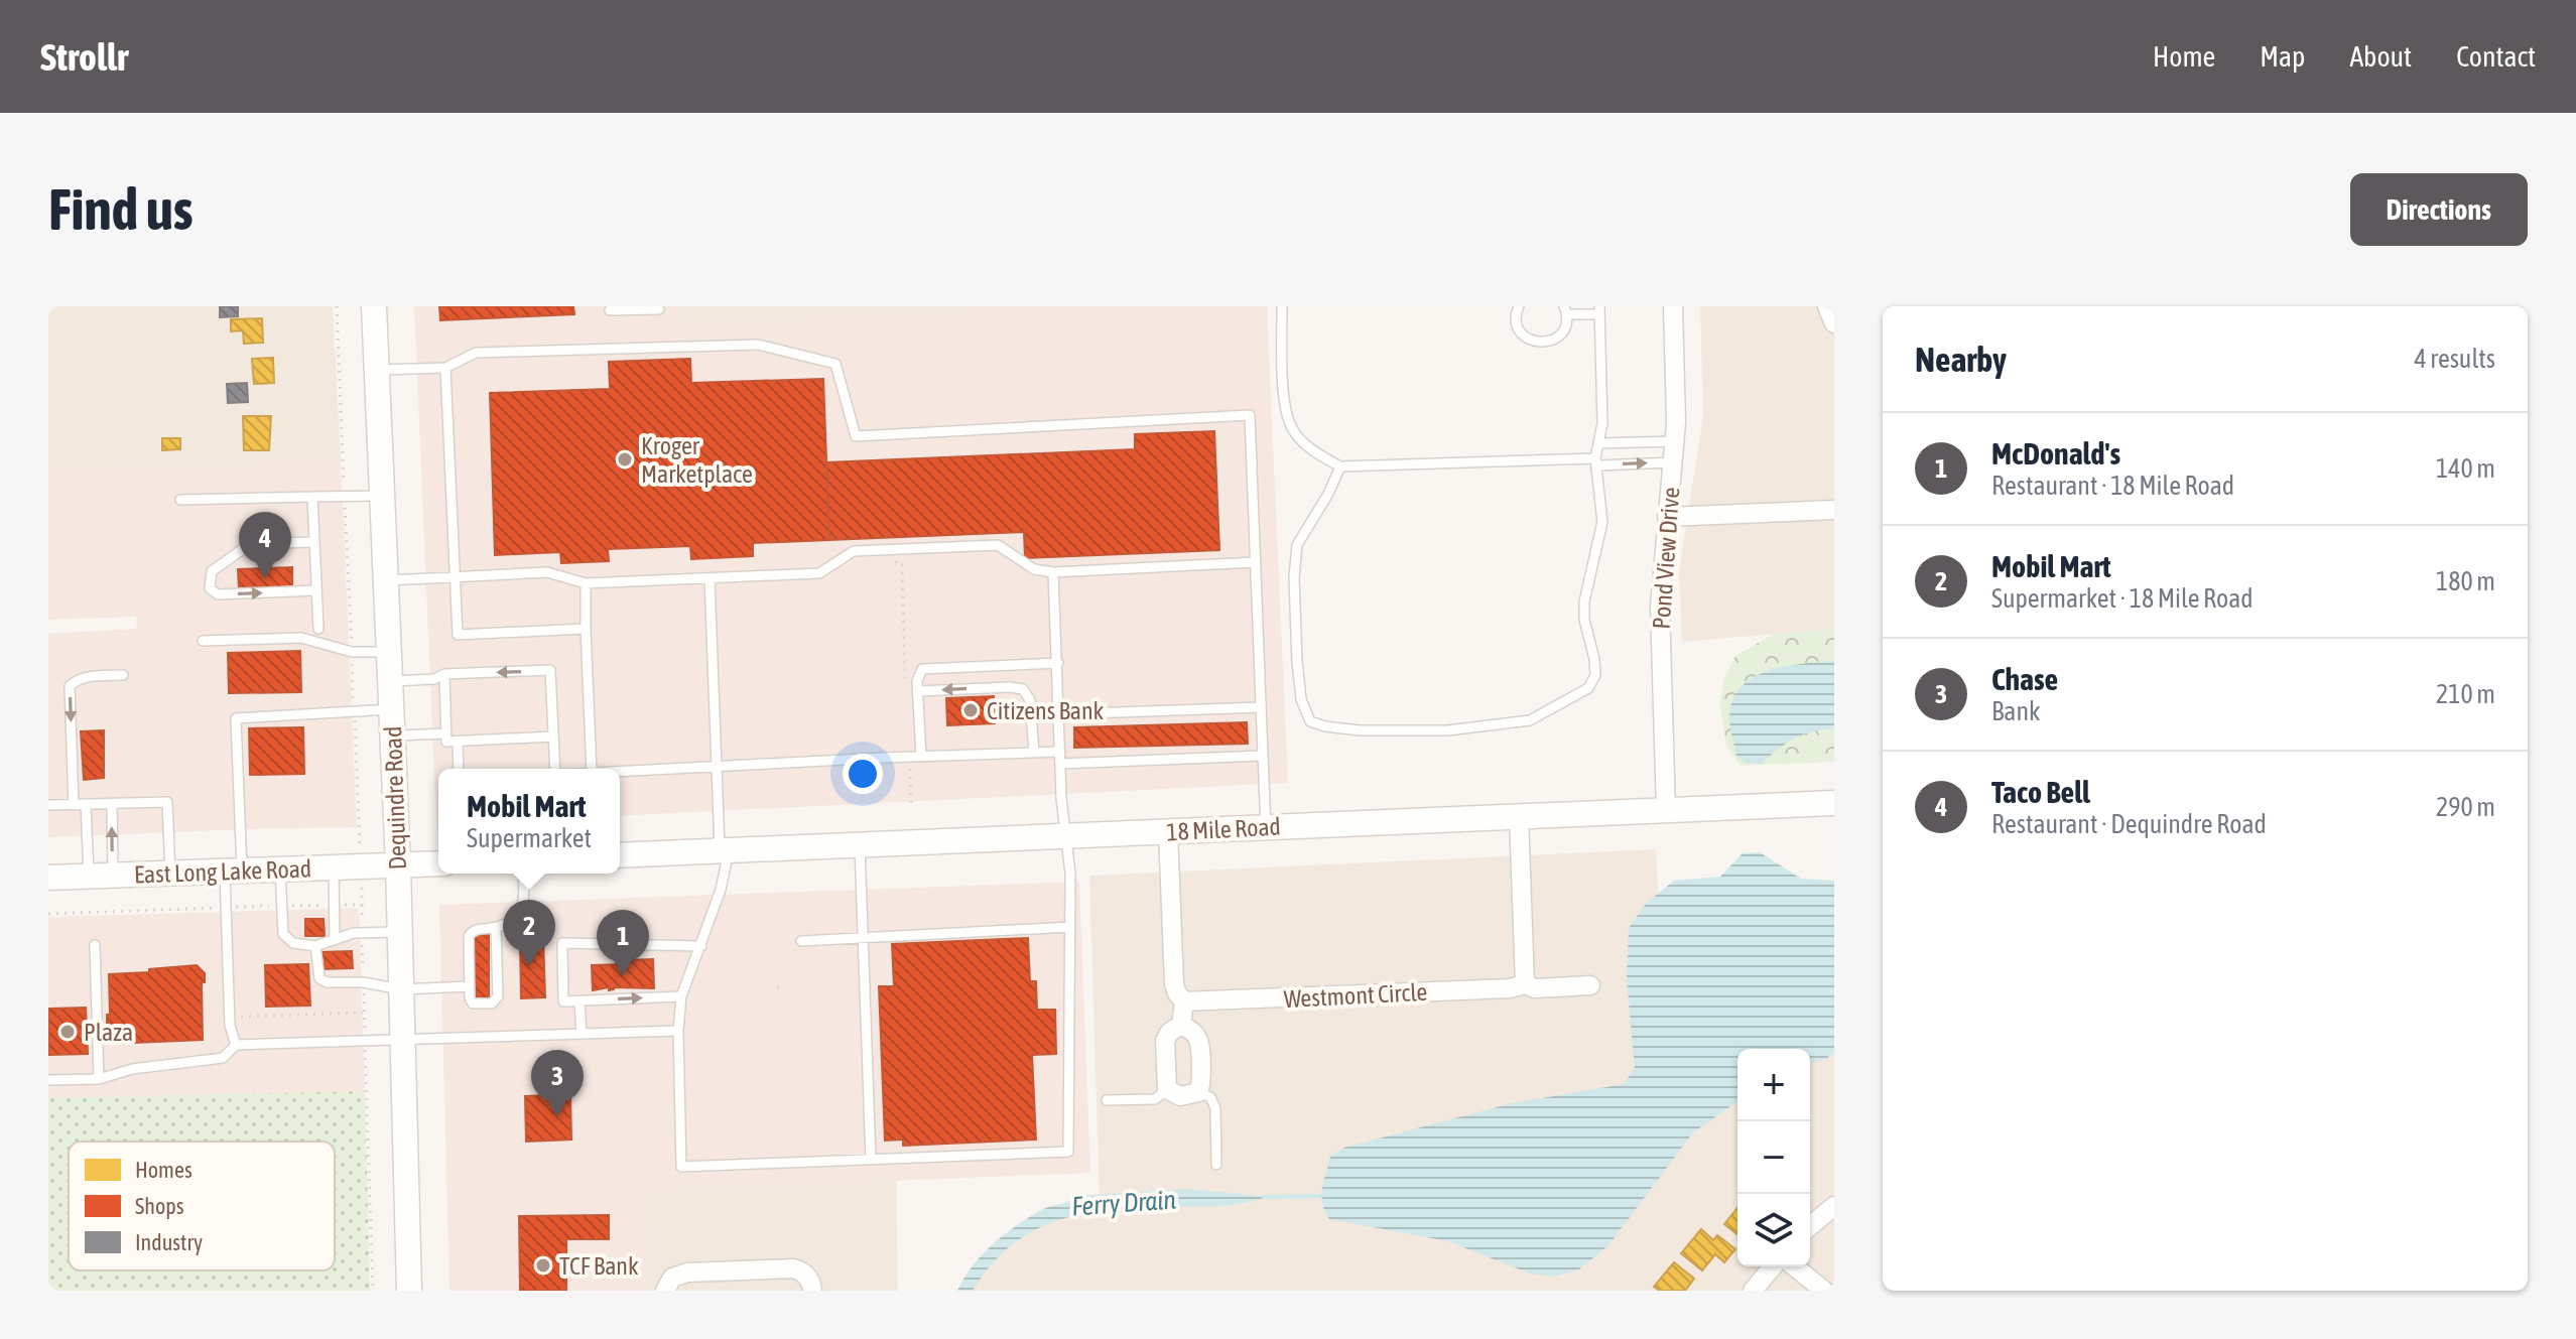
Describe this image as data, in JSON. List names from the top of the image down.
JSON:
{
  "streets": {
    "main road": ["Dequindre Road", "18 Mile Road", "East Long Lake Road"],
    "street": ["Pond View Drive", "Westmont Circle"]
  },
  "crossings": [
    ["Pond View Drive", "18 Mile Road"],
    ["Dequindre Road", "East Long Lake Road"]
  ],
  "water": ["Ferry Drain"],
  "places": [
    "Kroger Marketplace",
    "Citizens Bank",
    "Plaza",
    "TCF Bank"
  ],
  "legend": ["Homes", "Shops", "Industry"],
  "page": {
    "header": "Strollr",
    "nav": [
      "Home",
      "Map",
      "About",
      "Contact"
    ],
    "buttons": "Directions",
    "title": "Find us",
    "heading": ["Nearby", "4 results"],
    "list": [
      {
        "mark": "1",
        "name": "McDonald's",
        "note": "Restaurant · 18 Mile Road",
        "value": "140 m"
      },
      {
        "mark": "2",
        "name": "Mobil Mart",
        "note": "Supermarket · 18 Mile Road",
        "value": "180 m"
      },
      {
        "mark": "3",
        "name": "Chase",
        "note": "Bank",
        "value": "210 m"
      },
      {
        "mark": "4",
        "name": "Taco Bell",
        "note": "Restaurant · Dequindre Road",
        "value": "290 m"
      }
    ],
    "pins": [
      "4",
      "2",
      "1",
      "3"
    ],
    "popup": ["Mobil Mart", "Supermarket"],
    "map_buttons": ["+", "−"]
  }
}
